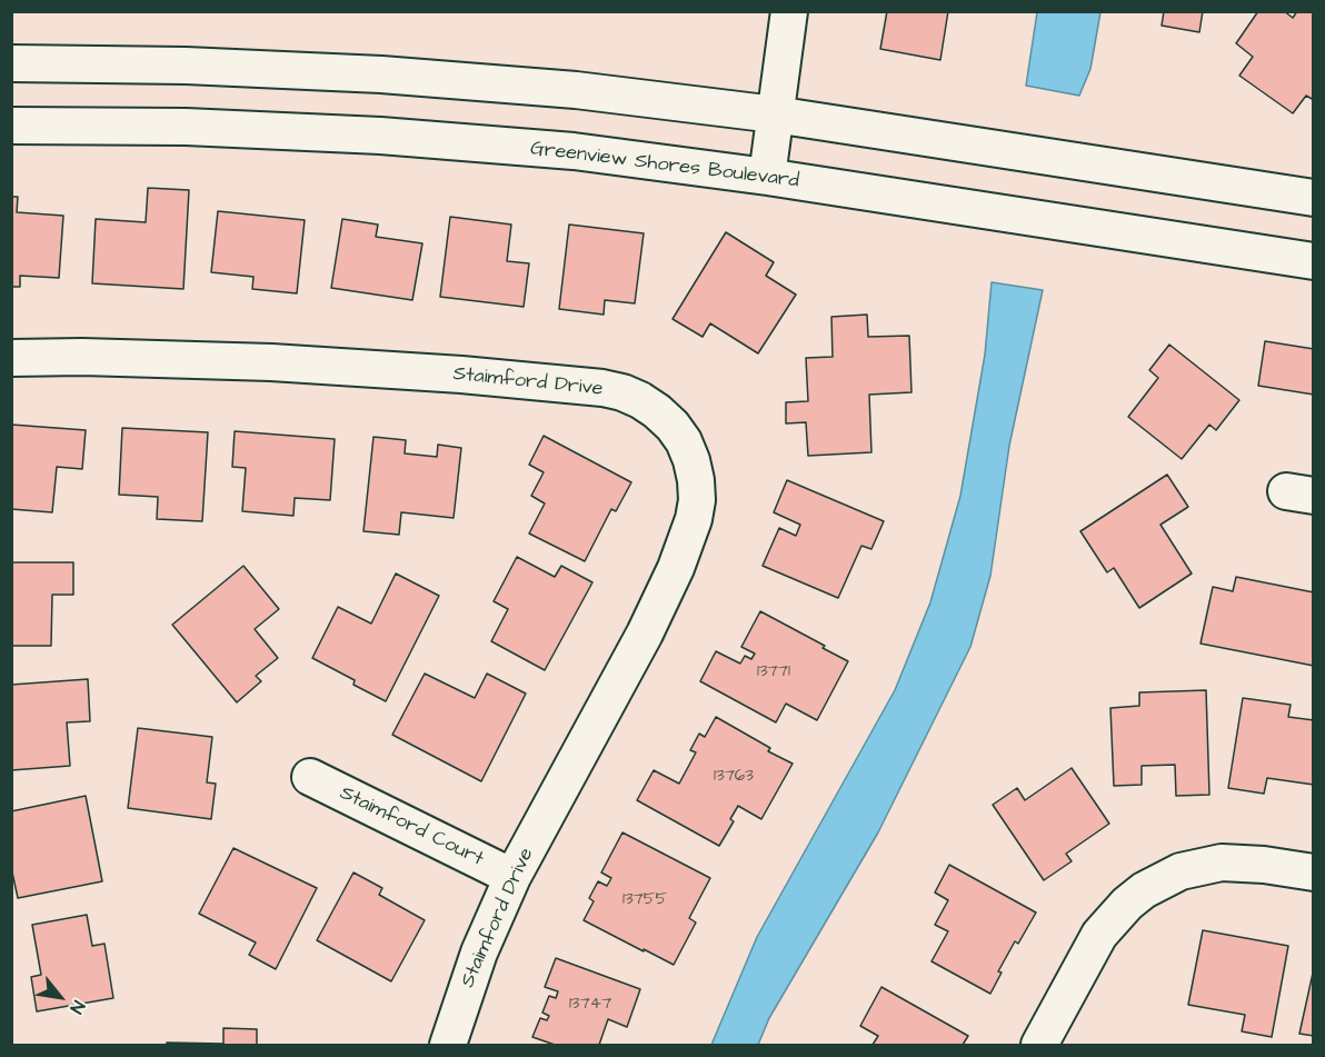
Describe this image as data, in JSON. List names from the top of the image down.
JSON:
{
  "streets": {
    "street": ["Greenview Shores Boulevard", "Staimford Drive", "Staimford Court"]
  },
  "crossings": [
    ["Staimford Drive", "Staimford Court"]
  ],
  "house_numbers": [
    "13771",
    "13763",
    "13755",
    "13747"
  ],
  "north": "bottom right"
}
